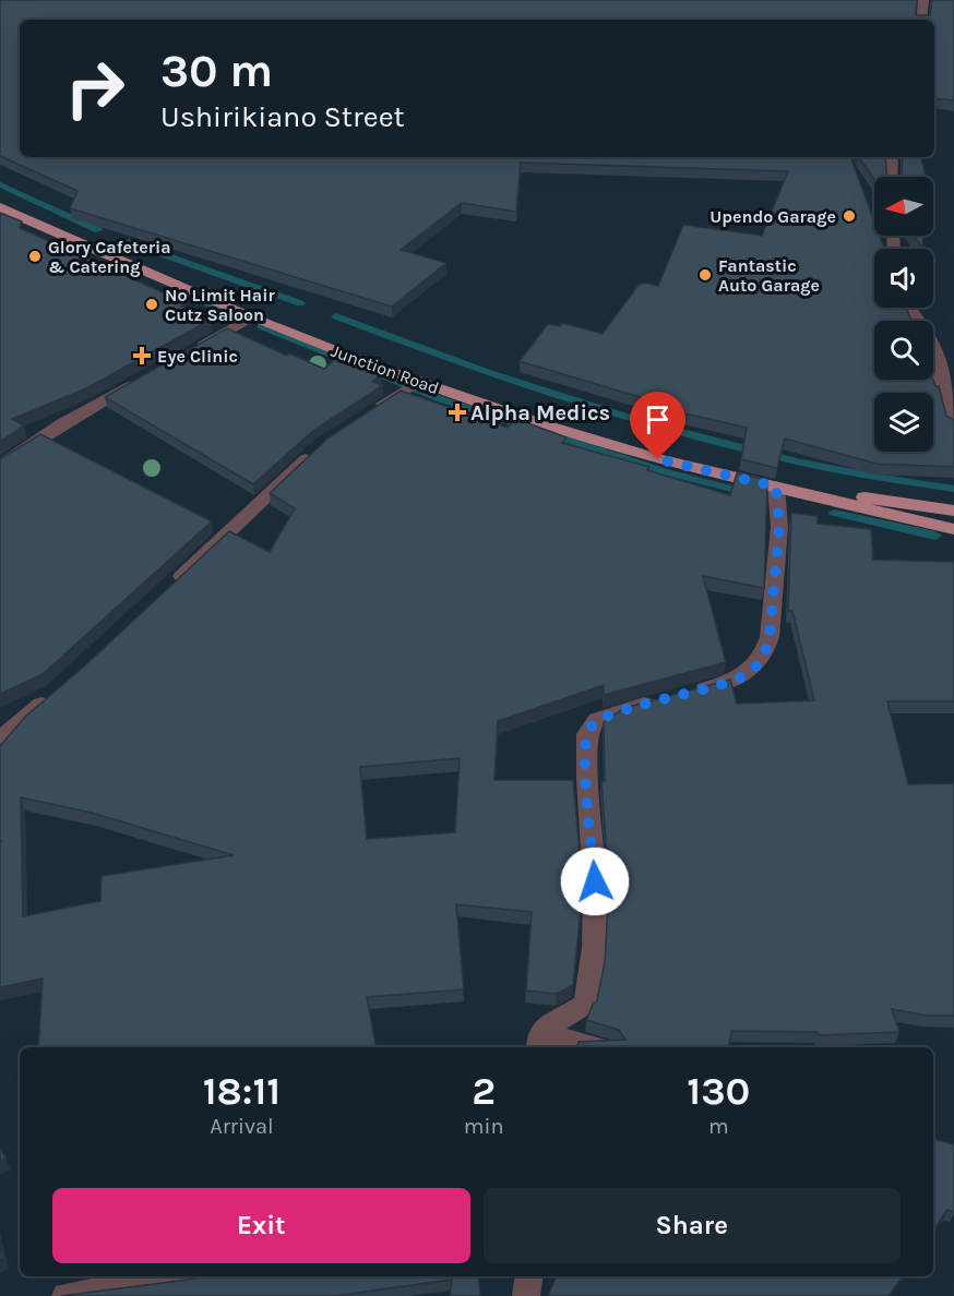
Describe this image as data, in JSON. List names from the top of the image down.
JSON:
{
  "streets": {
    "main road": ["Junction Road"]
  },
  "places": {
    "other": [
      "Upendo Garage",
      "Glory Cafeteria & Catering",
      "Fantastic Auto Garage",
      "No Limit Hair Cutz Saloon"
    ],
    "health": ["Eye Clinic", "Alpha Medics"]
  },
  "north": "left",
  "page": {
    "turn": ["30 m", "Ushirikiano Street"],
    "eta": [
      "18:11",
      "Arrival",
      "2",
      "min",
      "130",
      "m"
    ],
    "buttons": ["Exit", "Share"]
  }
}
